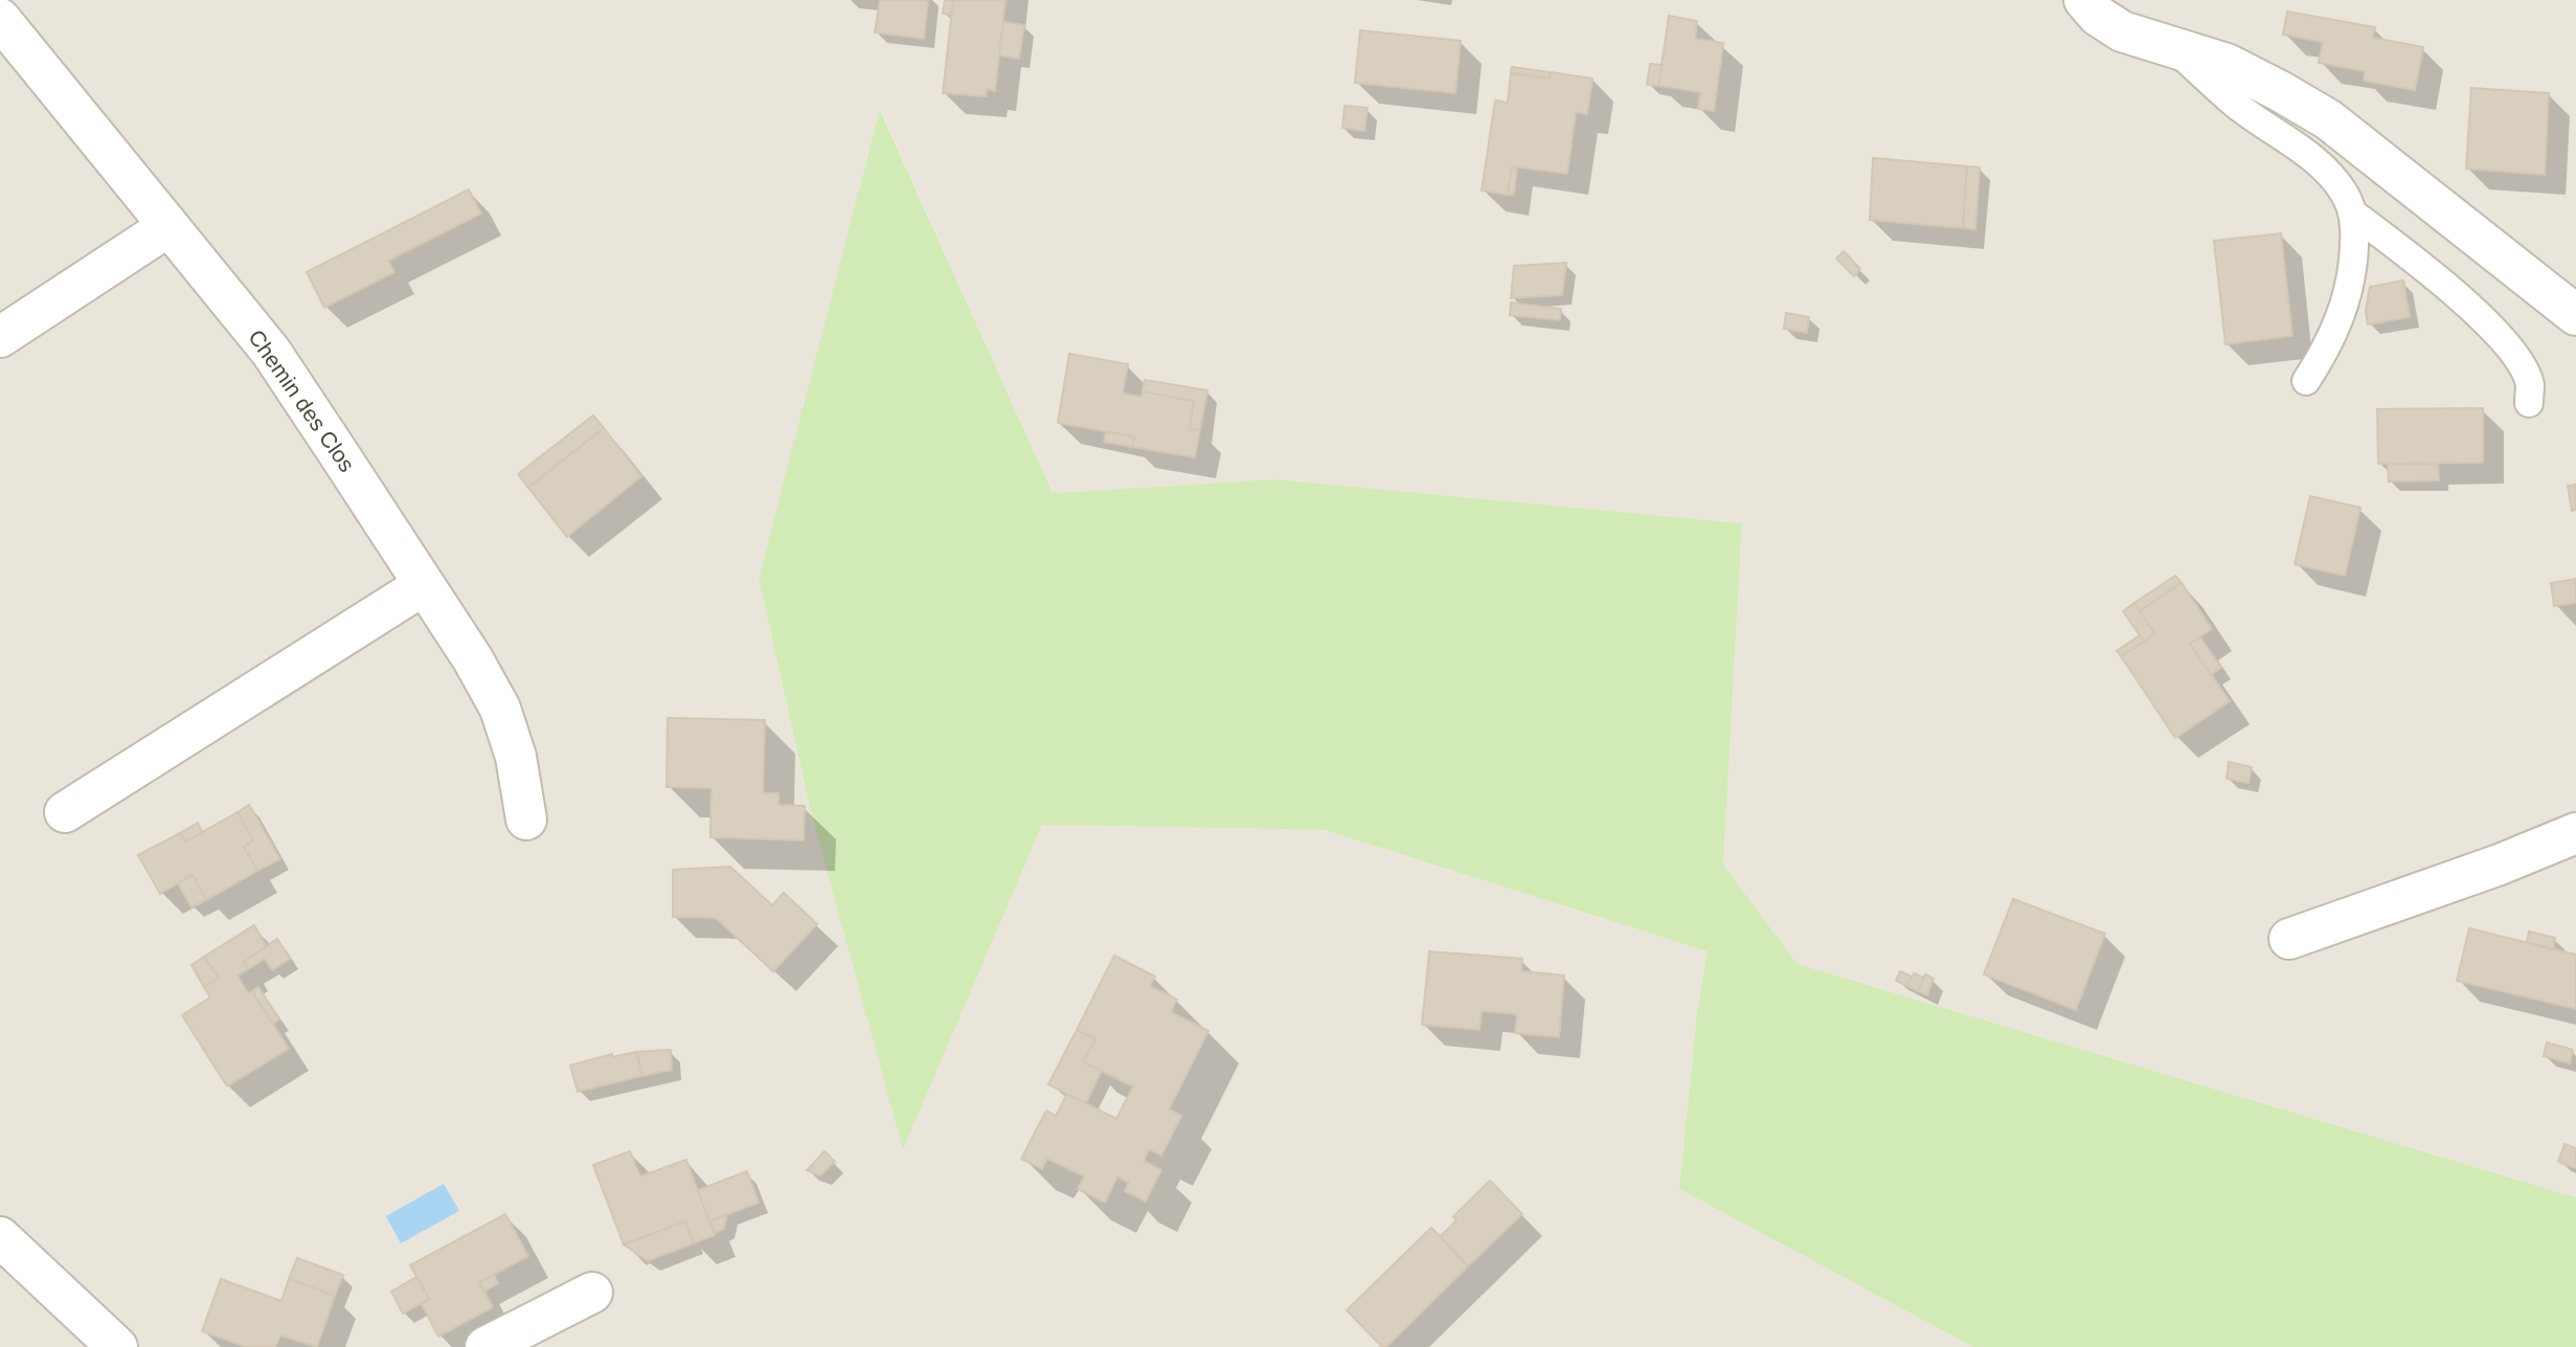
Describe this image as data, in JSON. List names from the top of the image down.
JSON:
{
  "streets": {
    "street": ["Chemin des Clos"]
  }
}
